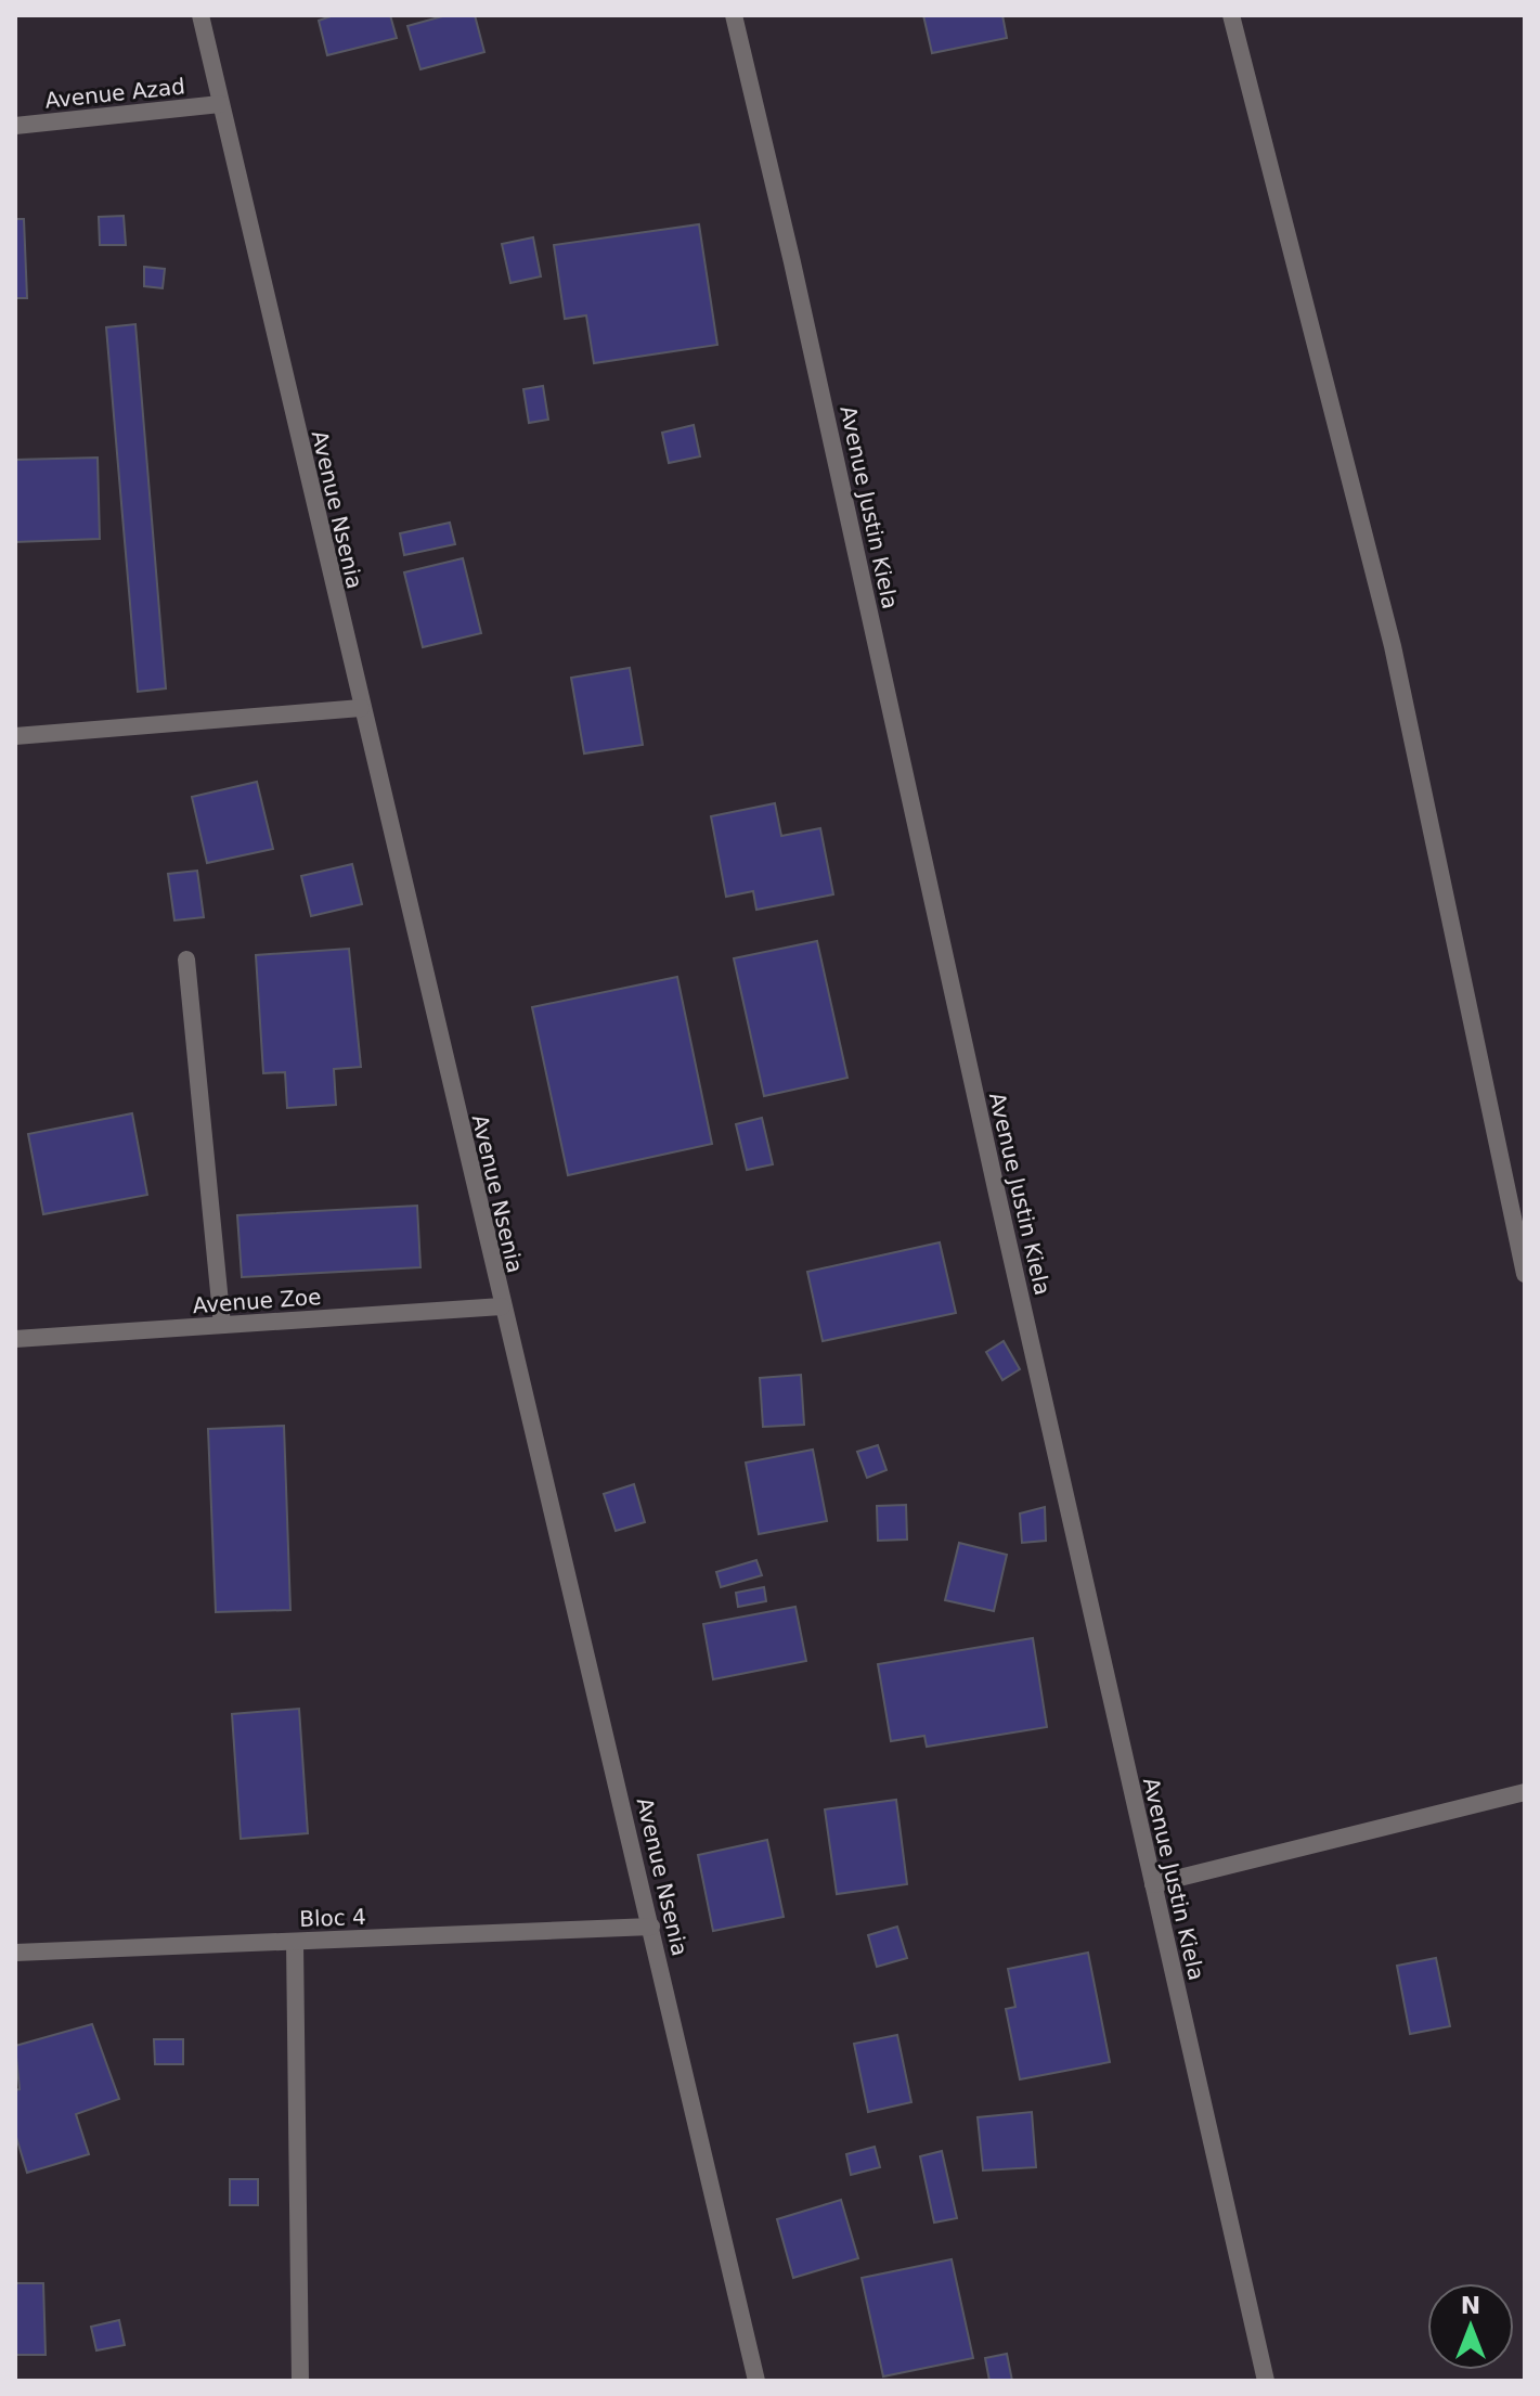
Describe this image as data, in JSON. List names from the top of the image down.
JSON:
{
  "streets": {
    "street": [
      "Avenue Azad",
      "Avenue Justin Kiela",
      "Avenue Nsenia",
      "Avenue Zoe",
      "Bloc 4"
    ]
  },
  "crossings": [
    ["Avenue Azad", "Avenue Nsenia"],
    ["Avenue Nsenia", "Avenue Zoe"],
    ["Avenue Nsenia", "Bloc 4"]
  ],
  "north": "top"
}
